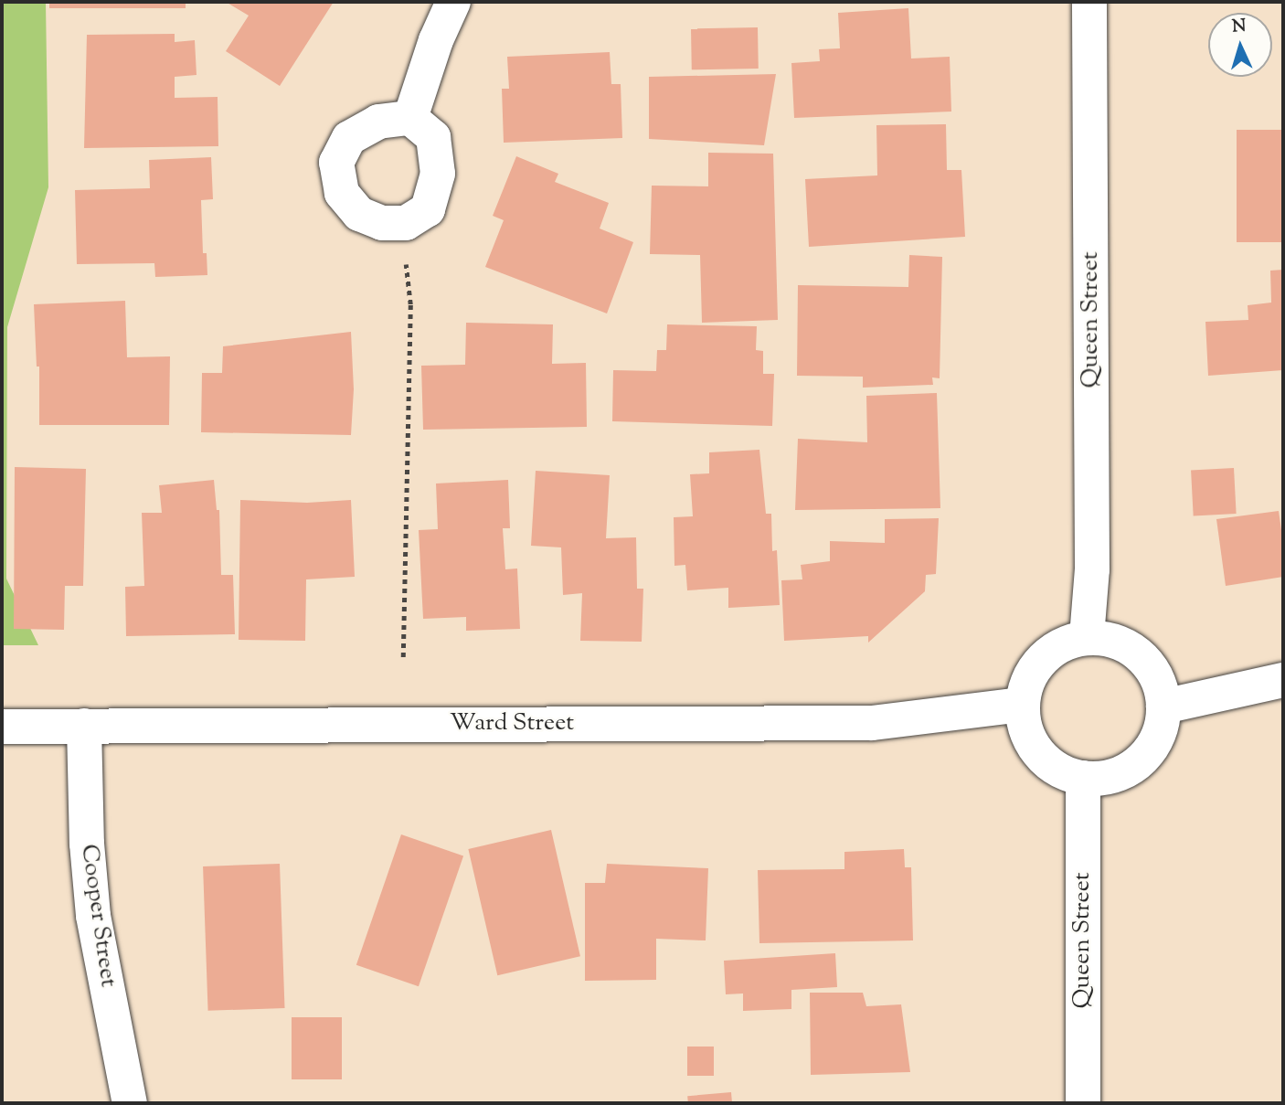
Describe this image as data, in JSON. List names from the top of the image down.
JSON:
{
  "streets": {
    "street": ["Queen Street", "Ward Street", "Cooper Street"]
  },
  "crossings": [
    ["Queen Street", "Ward Street"],
    ["Ward Street", "Cooper Street"]
  ],
  "north": "top"
}
